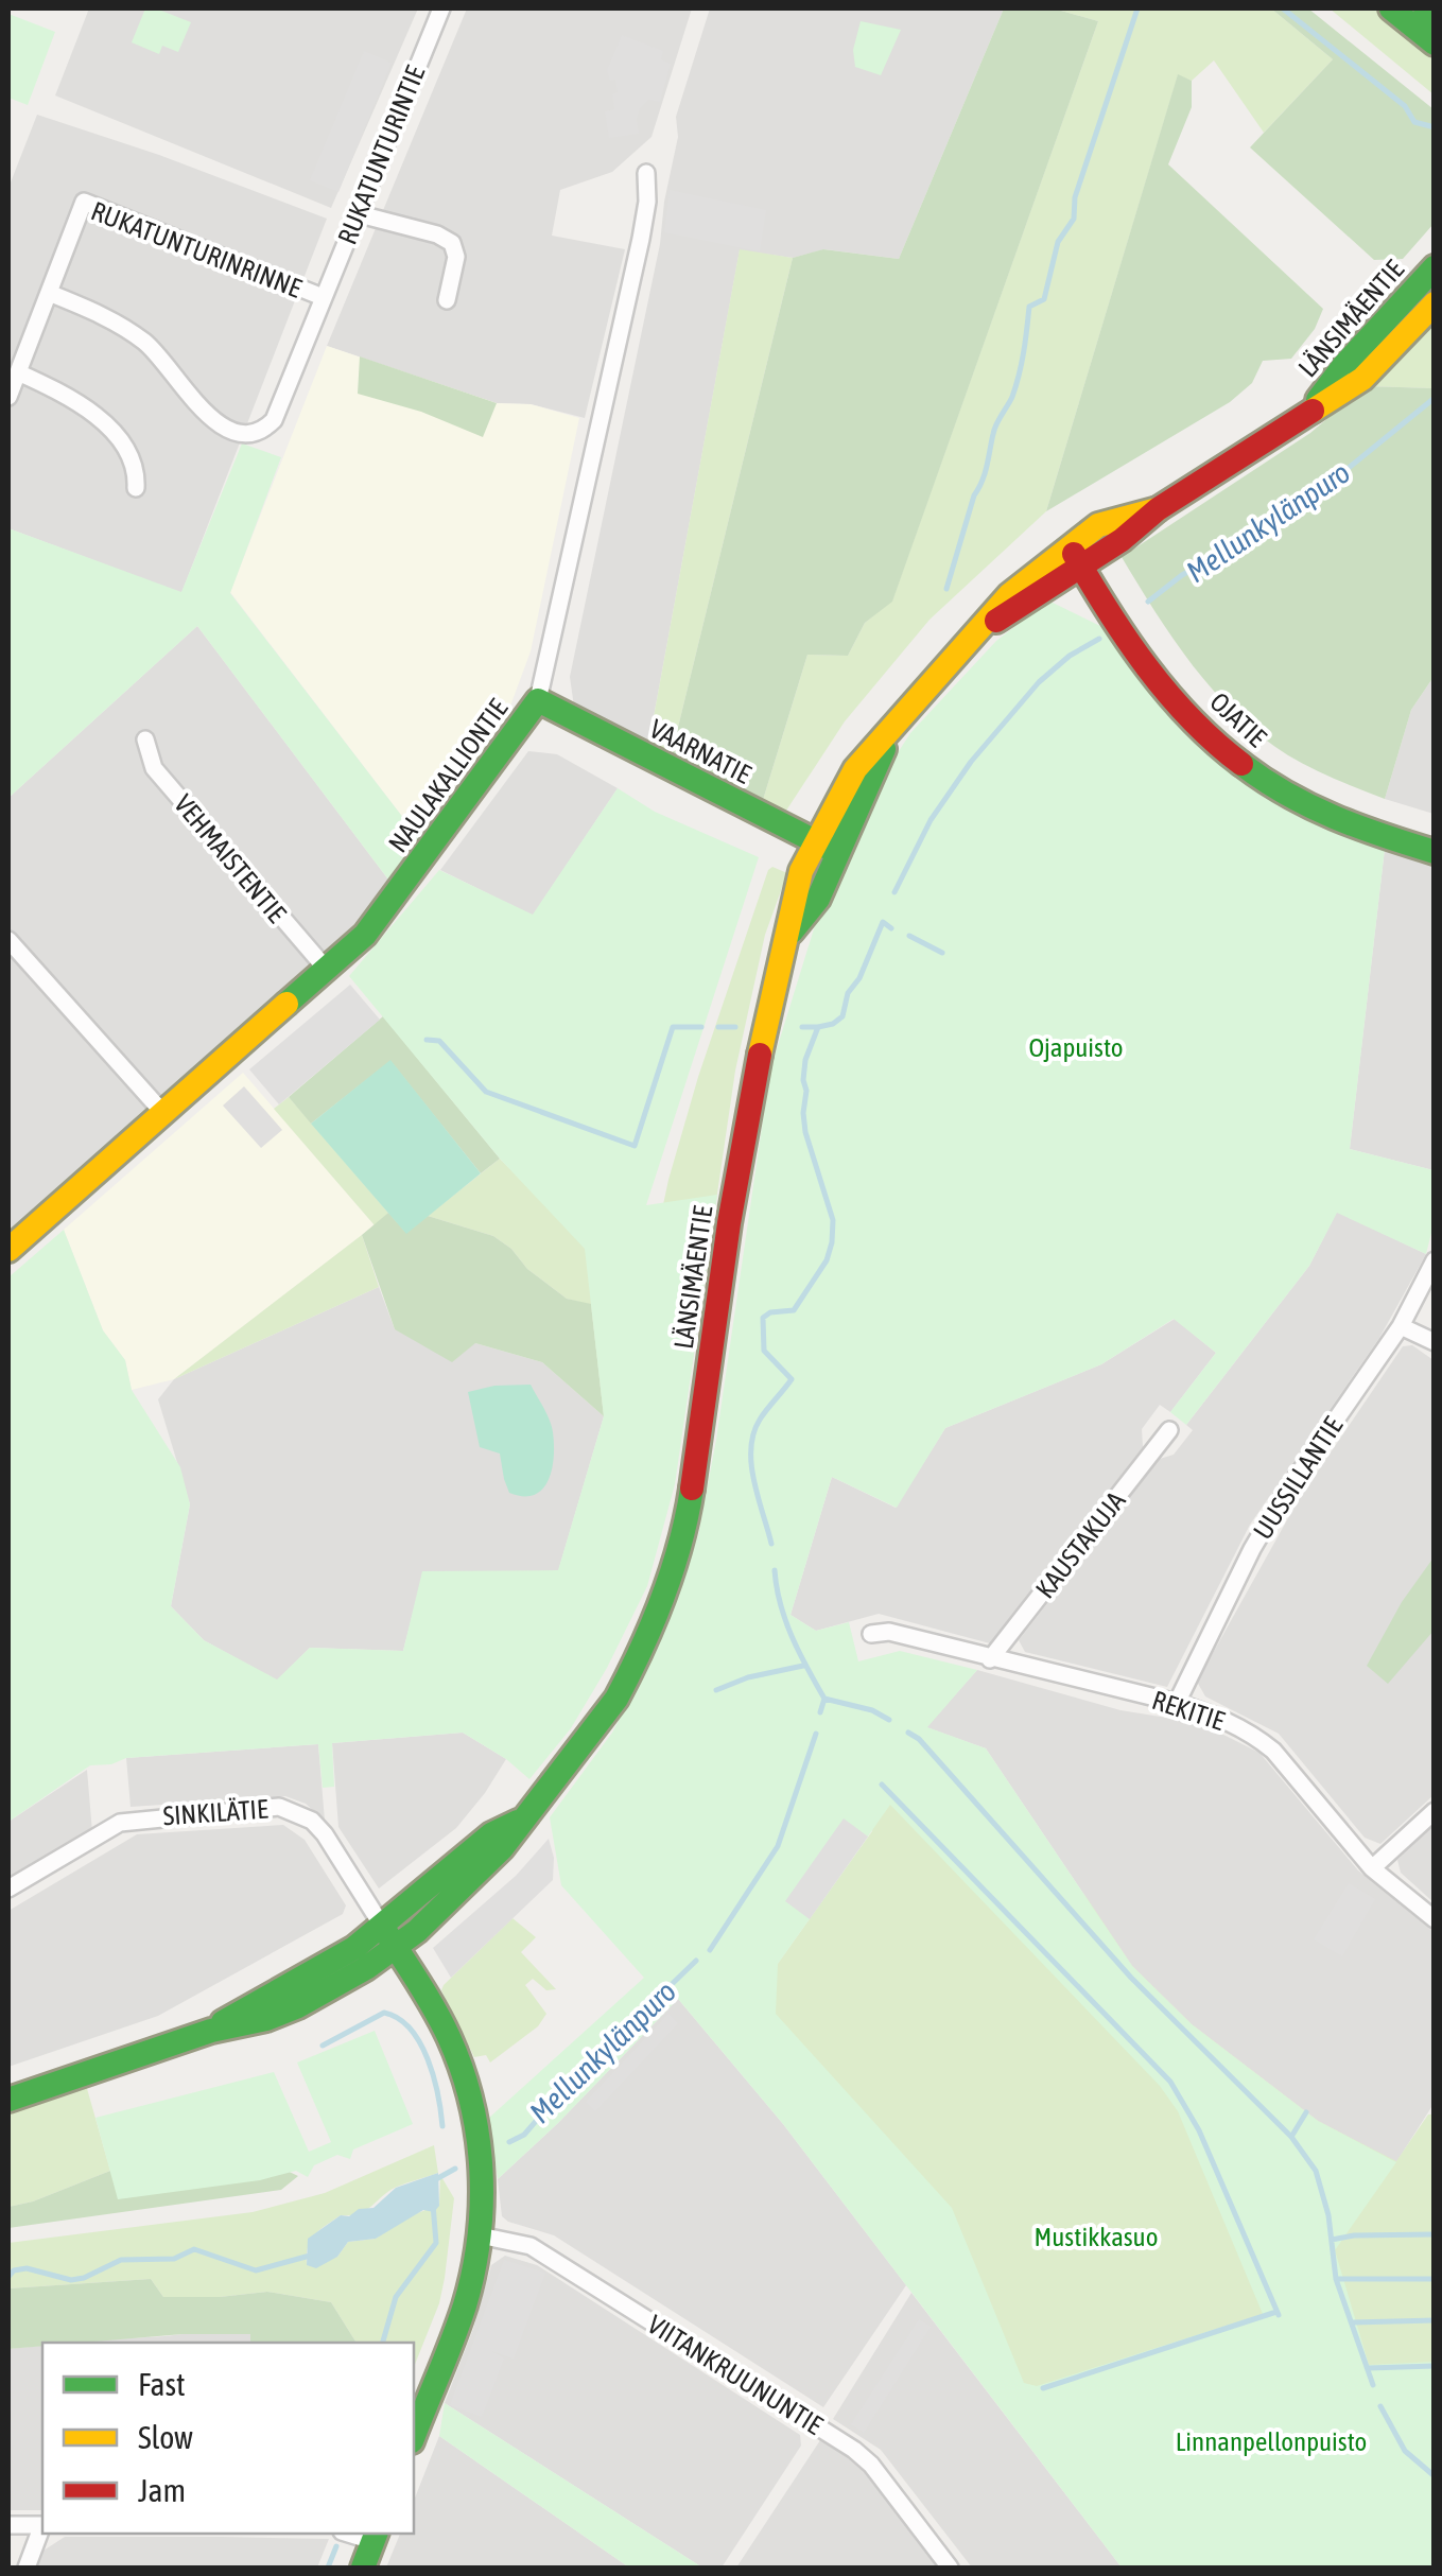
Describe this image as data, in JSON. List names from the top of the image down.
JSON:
{
  "streets": {
    "main road": [
      "LÄNSIMÄENTIE",
      "OJATIE",
      "VAARNATIE",
      "NAULAKALLIONTIE"
    ],
    "street": [
      "RUKATUNTURINTIE",
      "RUKATUNTURINRINNE",
      "VEHMAISTENTIE",
      "UUSSILLANTIE",
      "KAUSTAKUJA",
      "REKITIE",
      "SINKILÄTIE",
      "VIITANKRUUNUNTIE"
    ]
  },
  "crossings": [
    ["RUKATUNTURINTIE", "RUKATUNTURINRINNE"],
    ["LÄNSIMÄENTIE", "OJATIE"],
    ["LÄNSIMÄENTIE", "VAARNATIE"],
    ["LÄNSIMÄENTIE", "SINKILÄTIE"],
    ["VAARNATIE", "NAULAKALLIONTIE"],
    ["NAULAKALLIONTIE", "VEHMAISTENTIE"],
    ["UUSSILLANTIE", "REKITIE"],
    ["KAUSTAKUJA", "REKITIE"]
  ],
  "water": ["Mellunkylänpuro"],
  "parks": ["Ojapuisto", "Mustikkasuo", "Linnanpellonpuisto"],
  "legend": ["Fast", "Slow", "Jam"]
}
